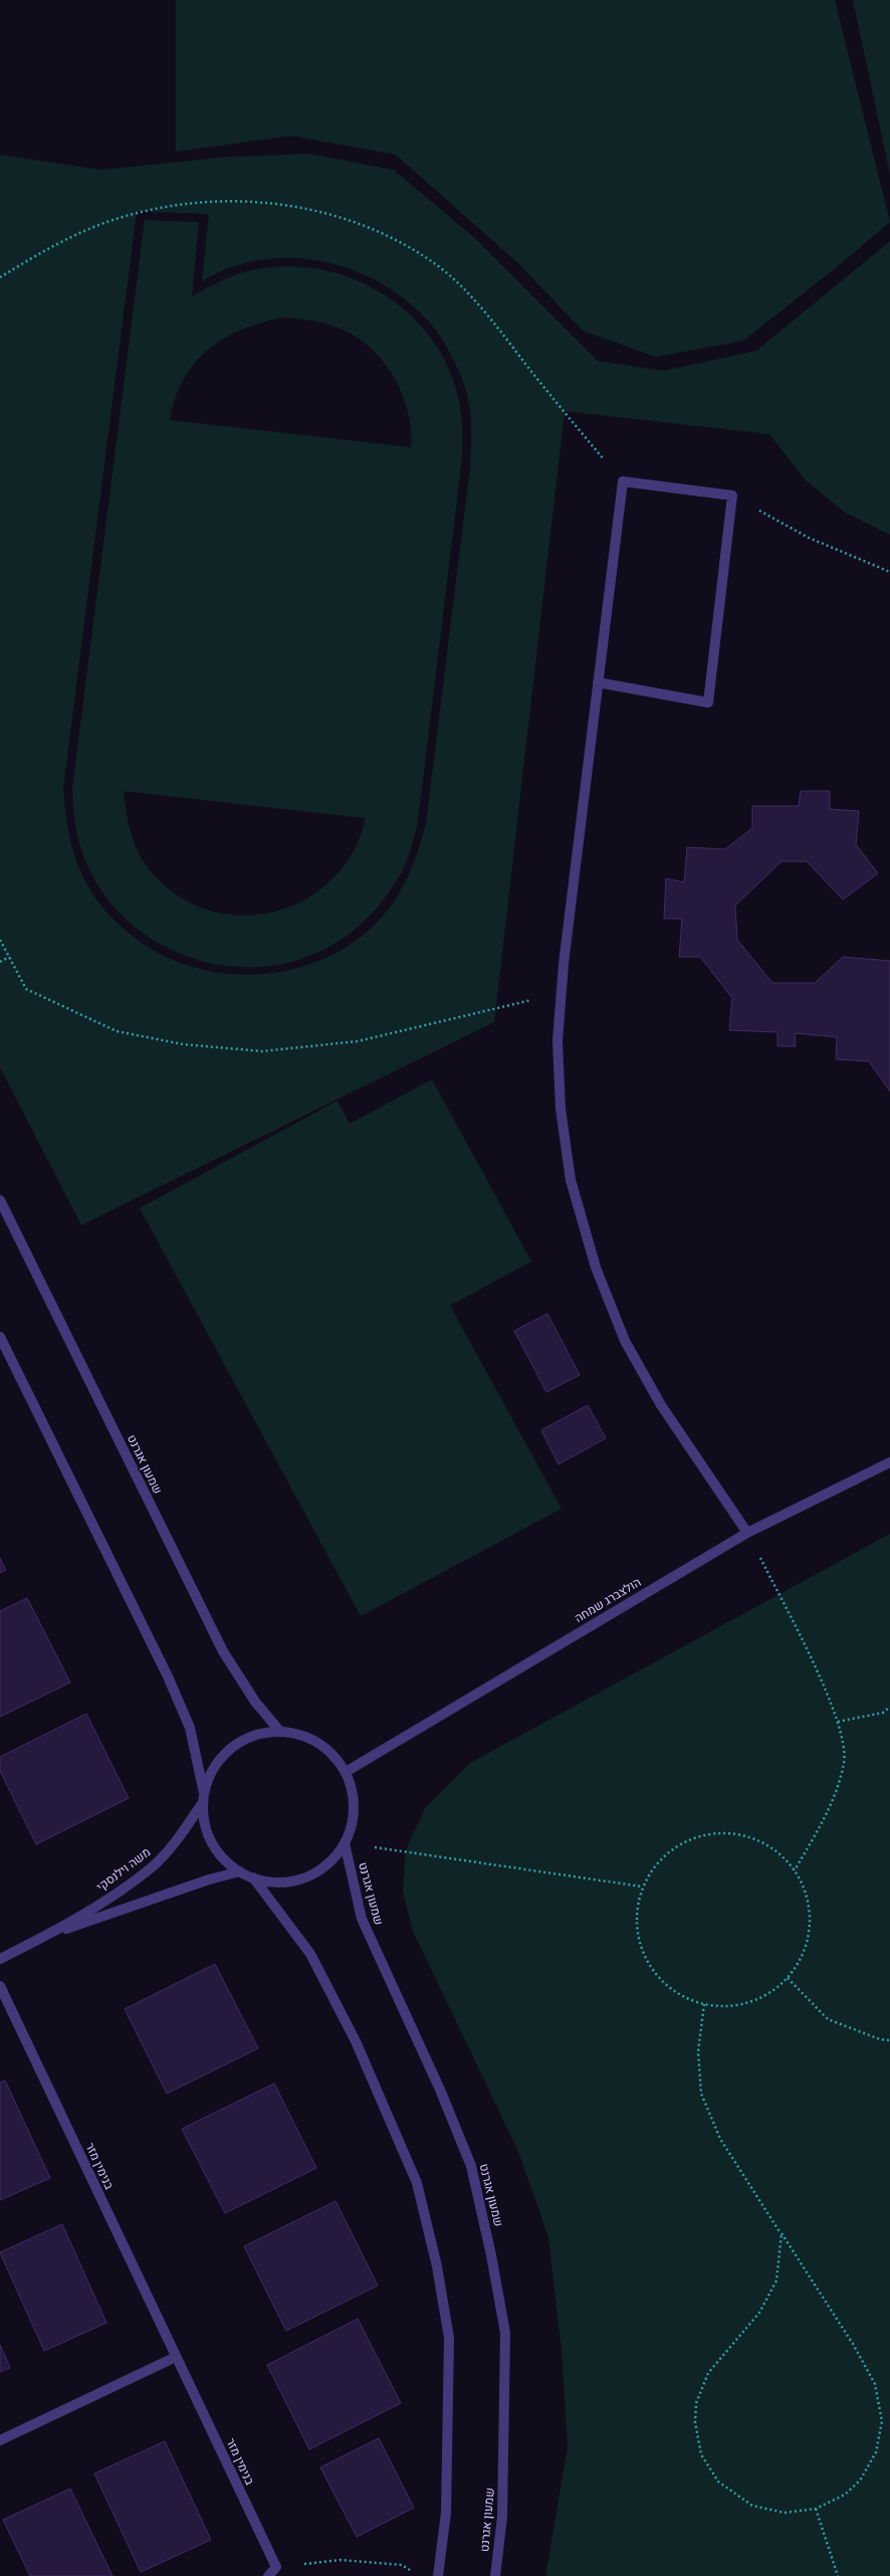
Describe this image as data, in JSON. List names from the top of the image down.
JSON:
{
  "streets": {
    "street": [
      "שמעון אגרנט",
      "הולצברג שמחה",
      "משה וילנסקי",
      "בנימין מזר"
    ]
  }
}
